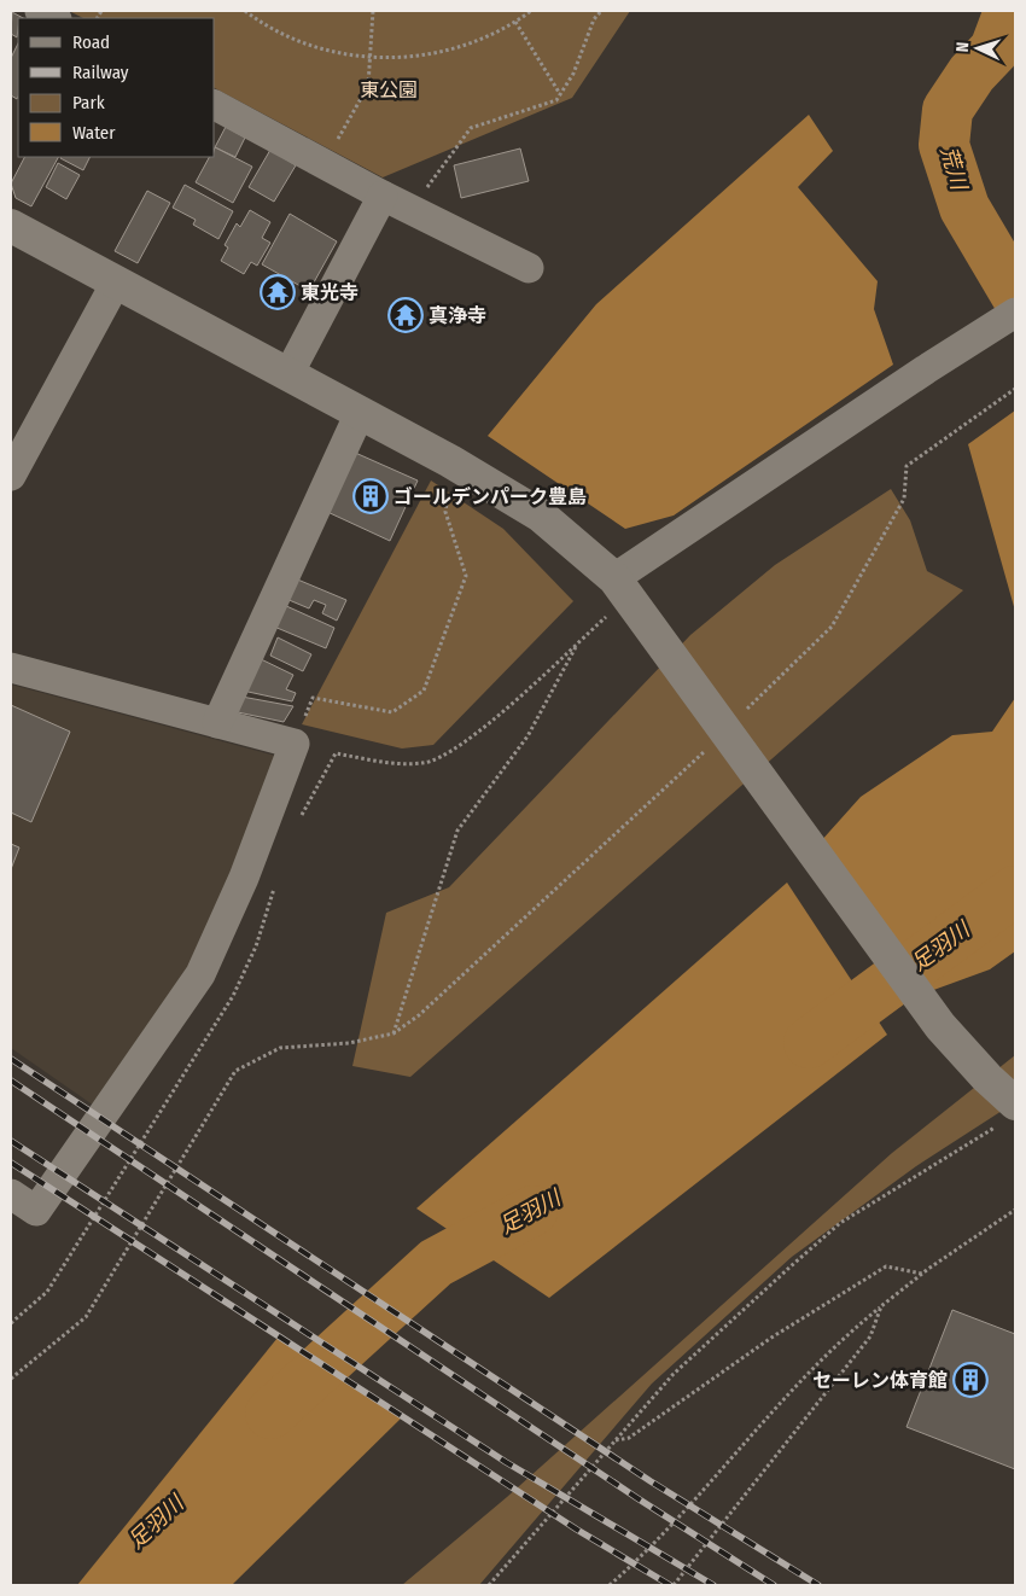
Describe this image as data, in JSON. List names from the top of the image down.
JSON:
{
  "water": ["荒川", "足羽川"],
  "parks": ["東公園"],
  "places": {
    "temple": ["東光寺", "真浄寺"],
    "building": ["ゴールデンパーク豊島", "セーレン体育館"]
  },
  "legend": [
    "Road",
    "Railway",
    "Park",
    "Water"
  ],
  "north": "left"
}
